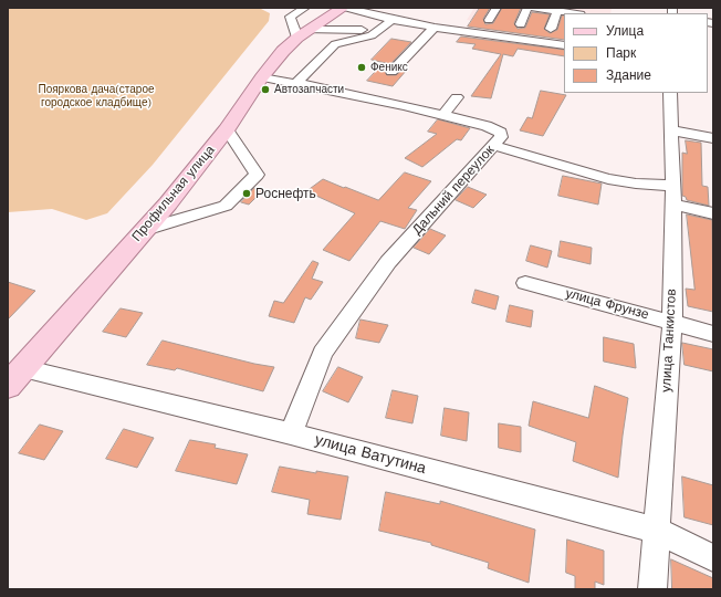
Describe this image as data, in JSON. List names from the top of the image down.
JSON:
{
  "streets": {
    "main road": ["Профильная улица"],
    "street": [
      "Дальний переулок",
      "улица Фрунзе",
      "улица Танкистов",
      "улица Ватутина"
    ]
  },
  "crossings": [
    ["Дальний переулок", "Профильная улица"],
    ["Дальний переулок", "улица Ватутина"],
    ["Профильная улица", "улица Ватутина"],
    ["улица Фрунзе", "улица Танкистов"],
    ["улица Танкистов", "улица Ватутина"]
  ],
  "parks": ["Пояркова дача(старое городское кладбище)"],
  "places": ["Феникс", "Автозапчасти", "Роснефть"],
  "legend": ["Улица", "Парк", "Здание"]
}
